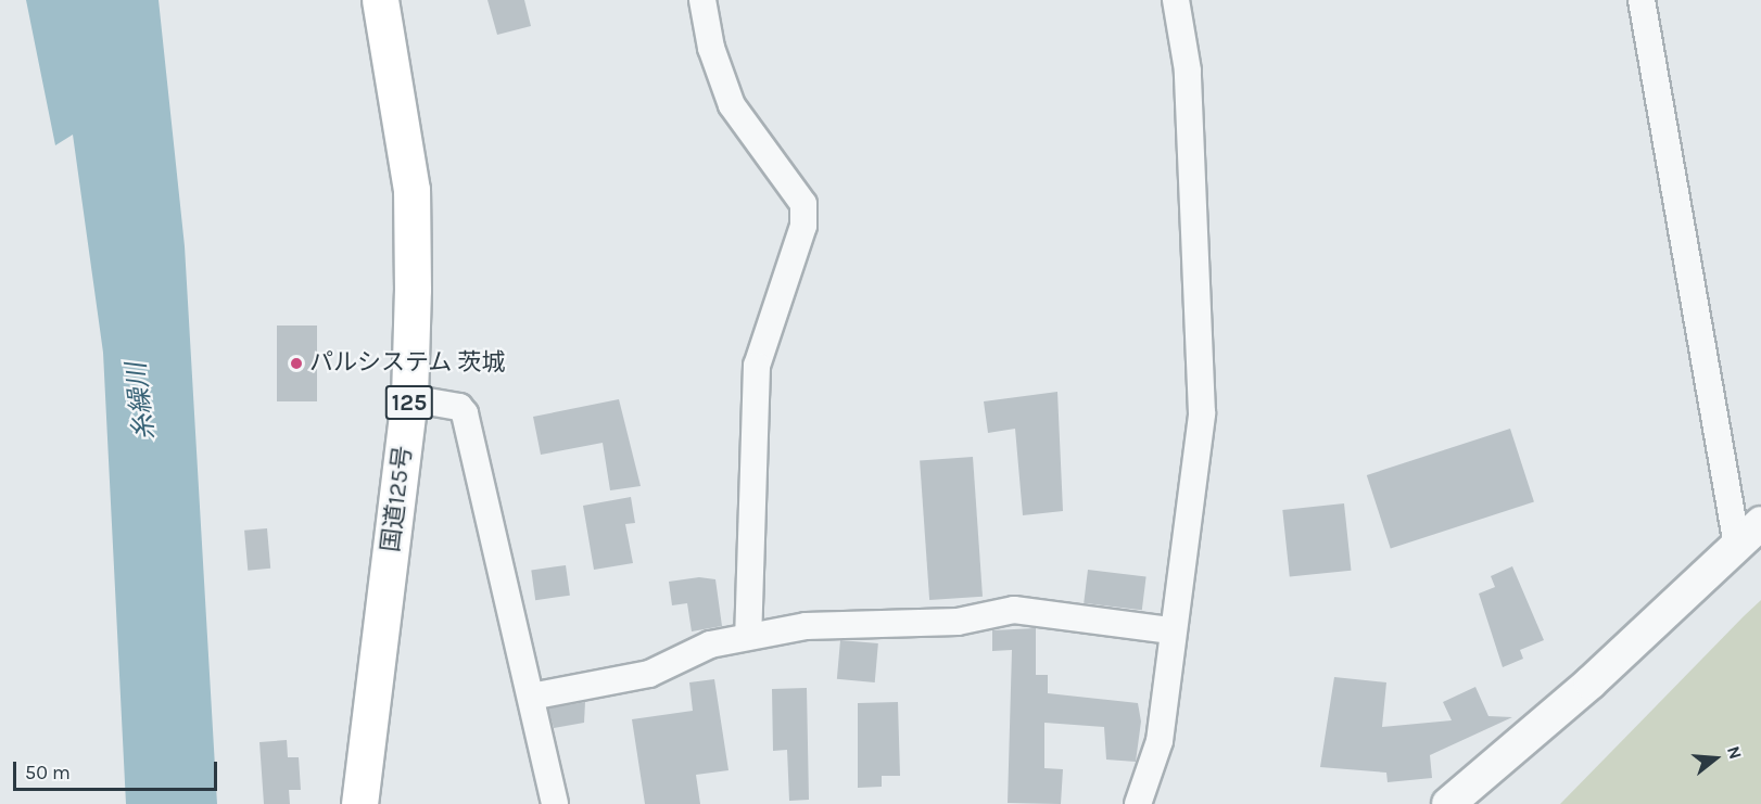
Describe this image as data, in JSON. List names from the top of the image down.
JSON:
{
  "streets": {
    "highway": ["125", "国道125号"]
  },
  "water": ["糸繰川"],
  "places": ["パルシステム 茨城"],
  "scale_bar": "50 m",
  "north": "right"
}
